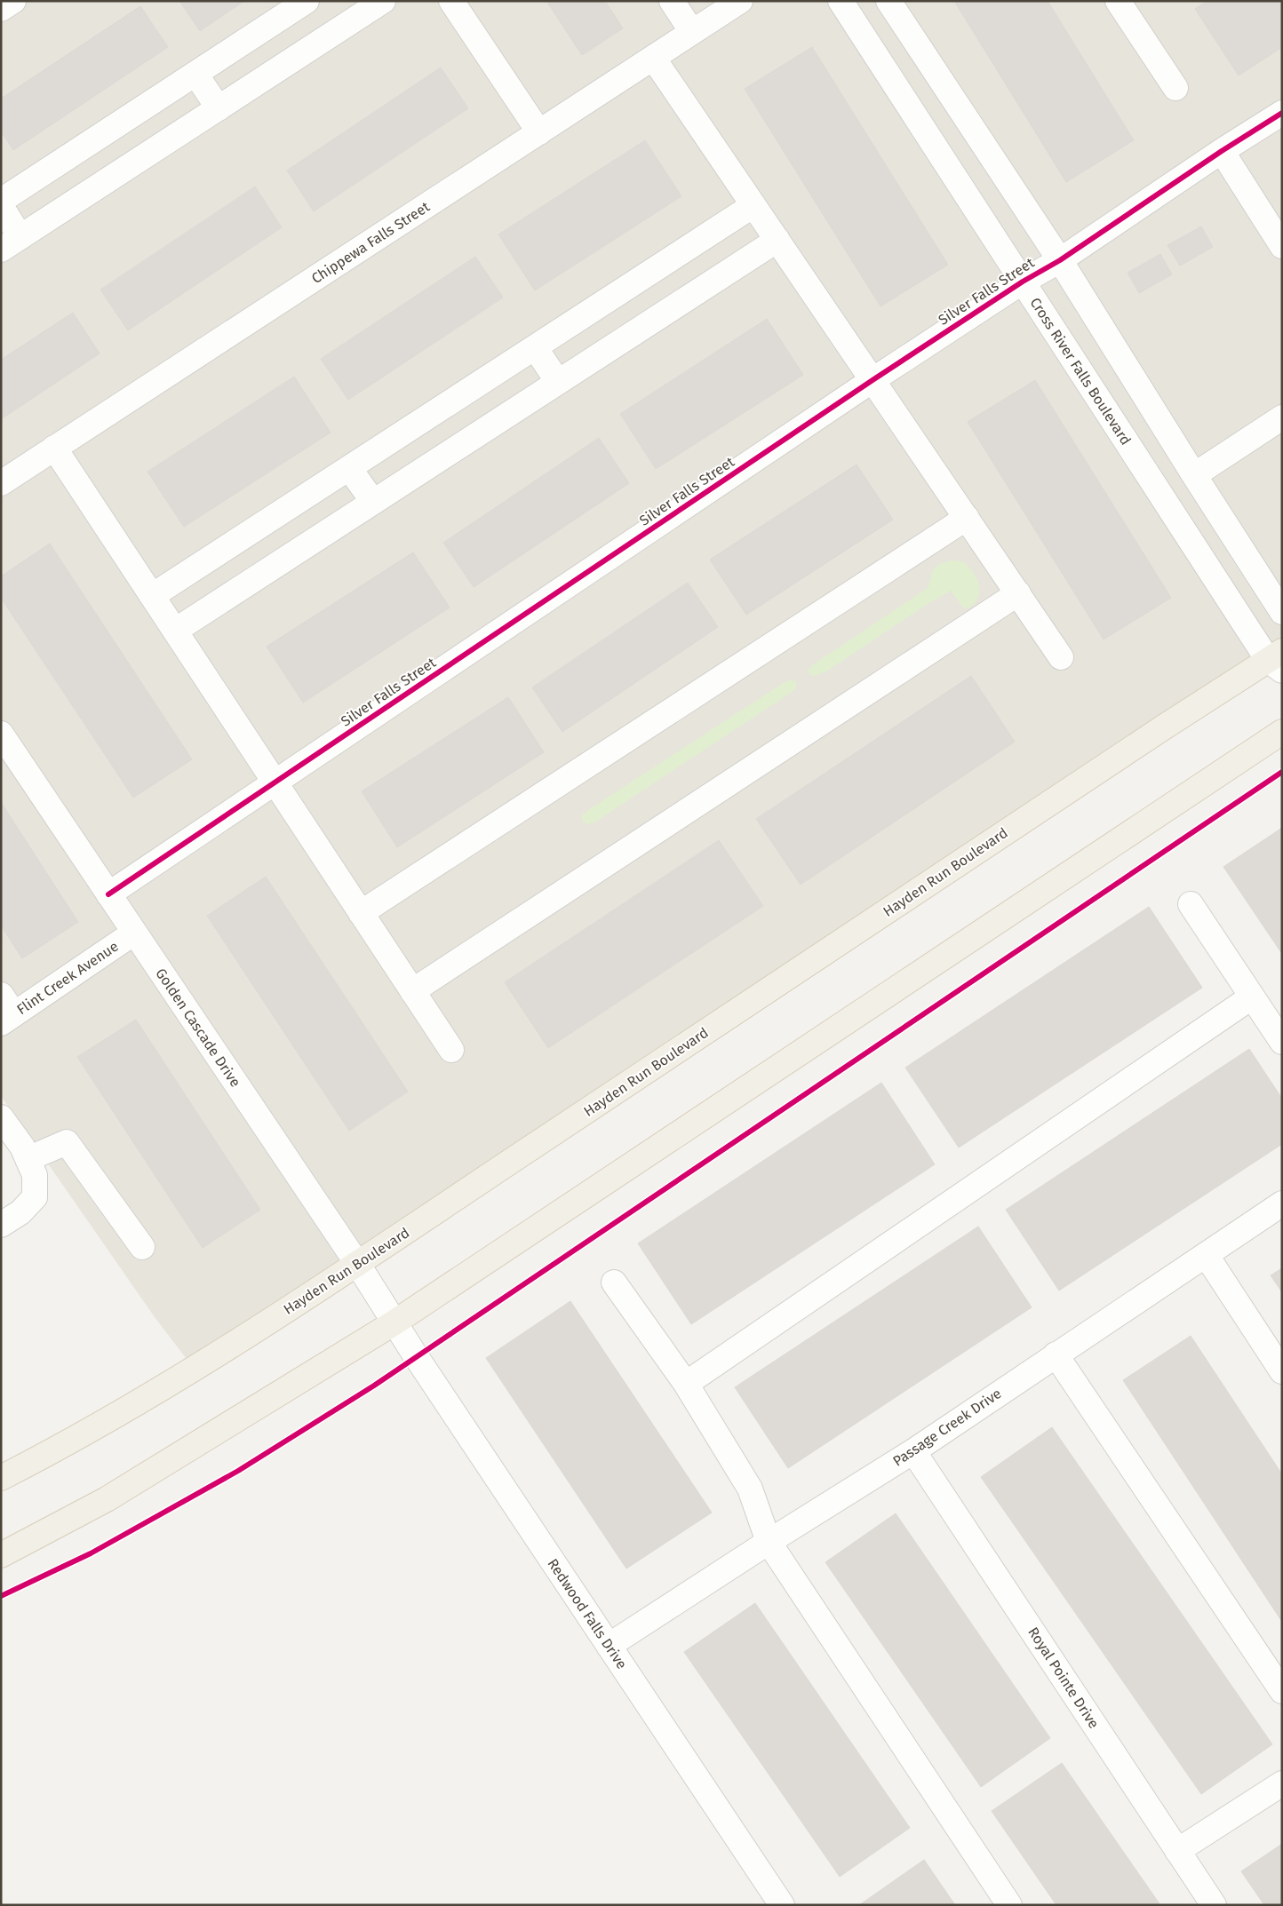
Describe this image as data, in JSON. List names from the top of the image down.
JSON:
{
  "streets": {
    "main road": ["Hayden Run Boulevard"],
    "street": [
      "Chippewa Falls Street",
      "Silver Falls Street",
      "Cross River Falls Boulevard",
      "Flint Creek Avenue",
      "Golden Cascade Drive",
      "Passage Creek Drive",
      "Redwood Falls Drive",
      "Royal Pointe Drive"
    ]
  },
  "crossings": [
    ["Silver Falls Street", "Cross River Falls Boulevard"],
    ["Silver Falls Street", "Golden Cascade Drive"],
    ["Cross River Falls Boulevard", "Hayden Run Boulevard"],
    ["Hayden Run Boulevard", "Golden Cascade Drive"],
    ["Flint Creek Avenue", "Golden Cascade Drive"],
    ["Golden Cascade Drive", "Redwood Falls Drive"],
    ["Passage Creek Drive", "Redwood Falls Drive"],
    ["Passage Creek Drive", "Royal Pointe Drive"]
  ]
}
